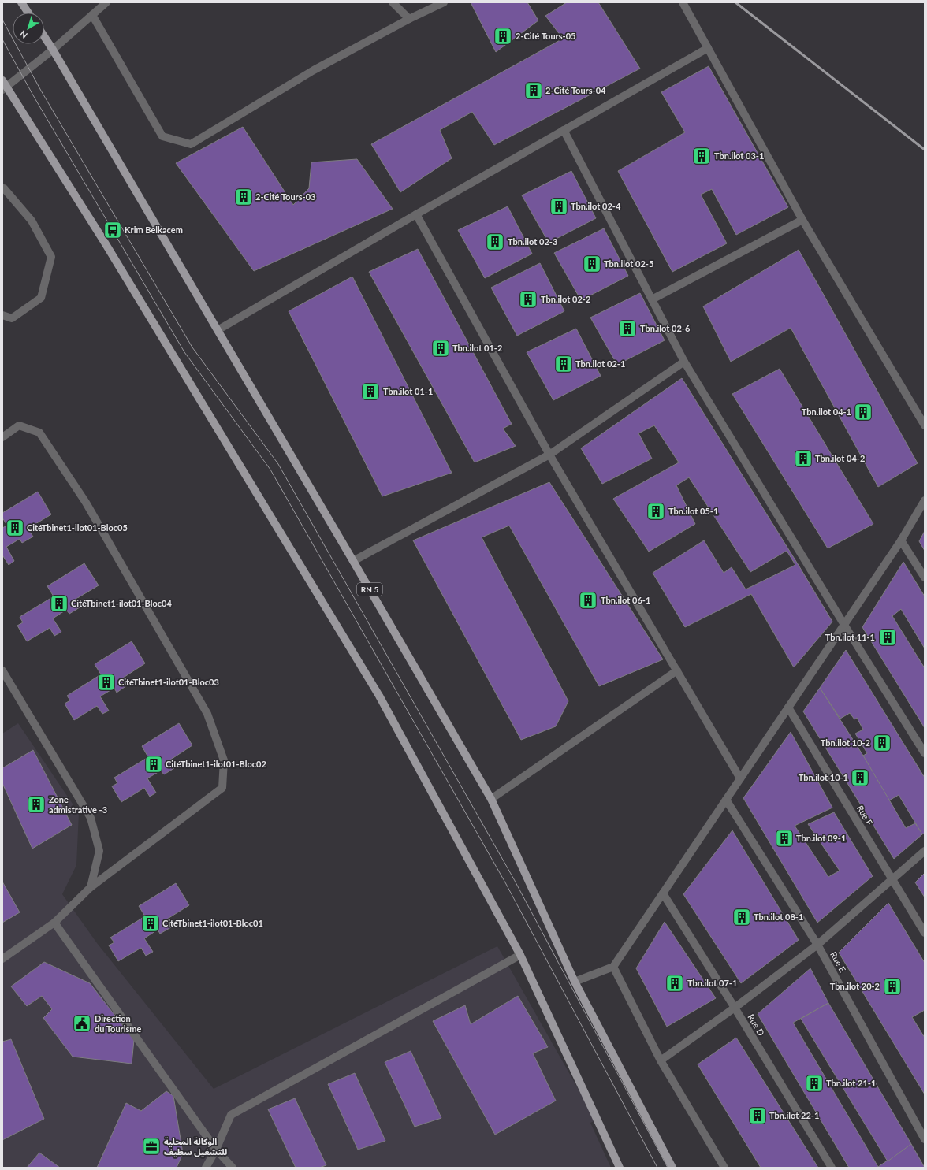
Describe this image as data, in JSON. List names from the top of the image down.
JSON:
{
  "streets": {
    "main road": ["RN 5"],
    "street": ["Rue F", "Rue E", "Rue D"]
  },
  "places": {
    "building": [
      "2-Cité Tours-05",
      "2-Cité Tours-04",
      "Tbn.ilot 03-1",
      "2-Cité Tours-03",
      "Tbn.ilot 02-4",
      "Tbn.ilot 02-3",
      "Tbn.ilot 02-5",
      "Tbn.ilot 02-2",
      "Tbn.ilot 02-6",
      "Tbn.ilot 01-2",
      "Tbn.ilot 02-1",
      "Tbn.ilot 01-1",
      "Tbn.ilot 04-1",
      "Tbn.ilot 04-2",
      "Tbn.ilot 05-1",
      "CitéTbinet1-ilot01-Bloc05",
      "Tbn.ilot 06-1",
      "CitéTbinet1-ilot01-Bloc04",
      "Tbn.ilot 11-1",
      "CitéTbinet1-ilot01-Bloc03",
      "Tbn.ilot 10-2",
      "CitéTbinet1-ilot01-Bloc02",
      "Tbn.ilot 10-1",
      "Zone admistrative -3",
      "Tbn.ilot 09-1",
      "Tbn.ilot 08-1",
      "CitéTbinet1-ilot01-Bloc01",
      "Tbn.ilot 07-1",
      "Tbn.ilot 20-2",
      "Tbn.ilot 21-1",
      "Tbn.ilot 22-1"
    ],
    "bus stop": ["Krim Belkacem"],
    "public building": ["Direction du Tourisme"],
    "office": ["الوكالة المحلية للتشغيل سطيف"]
  },
  "north": "bottom left"
}
